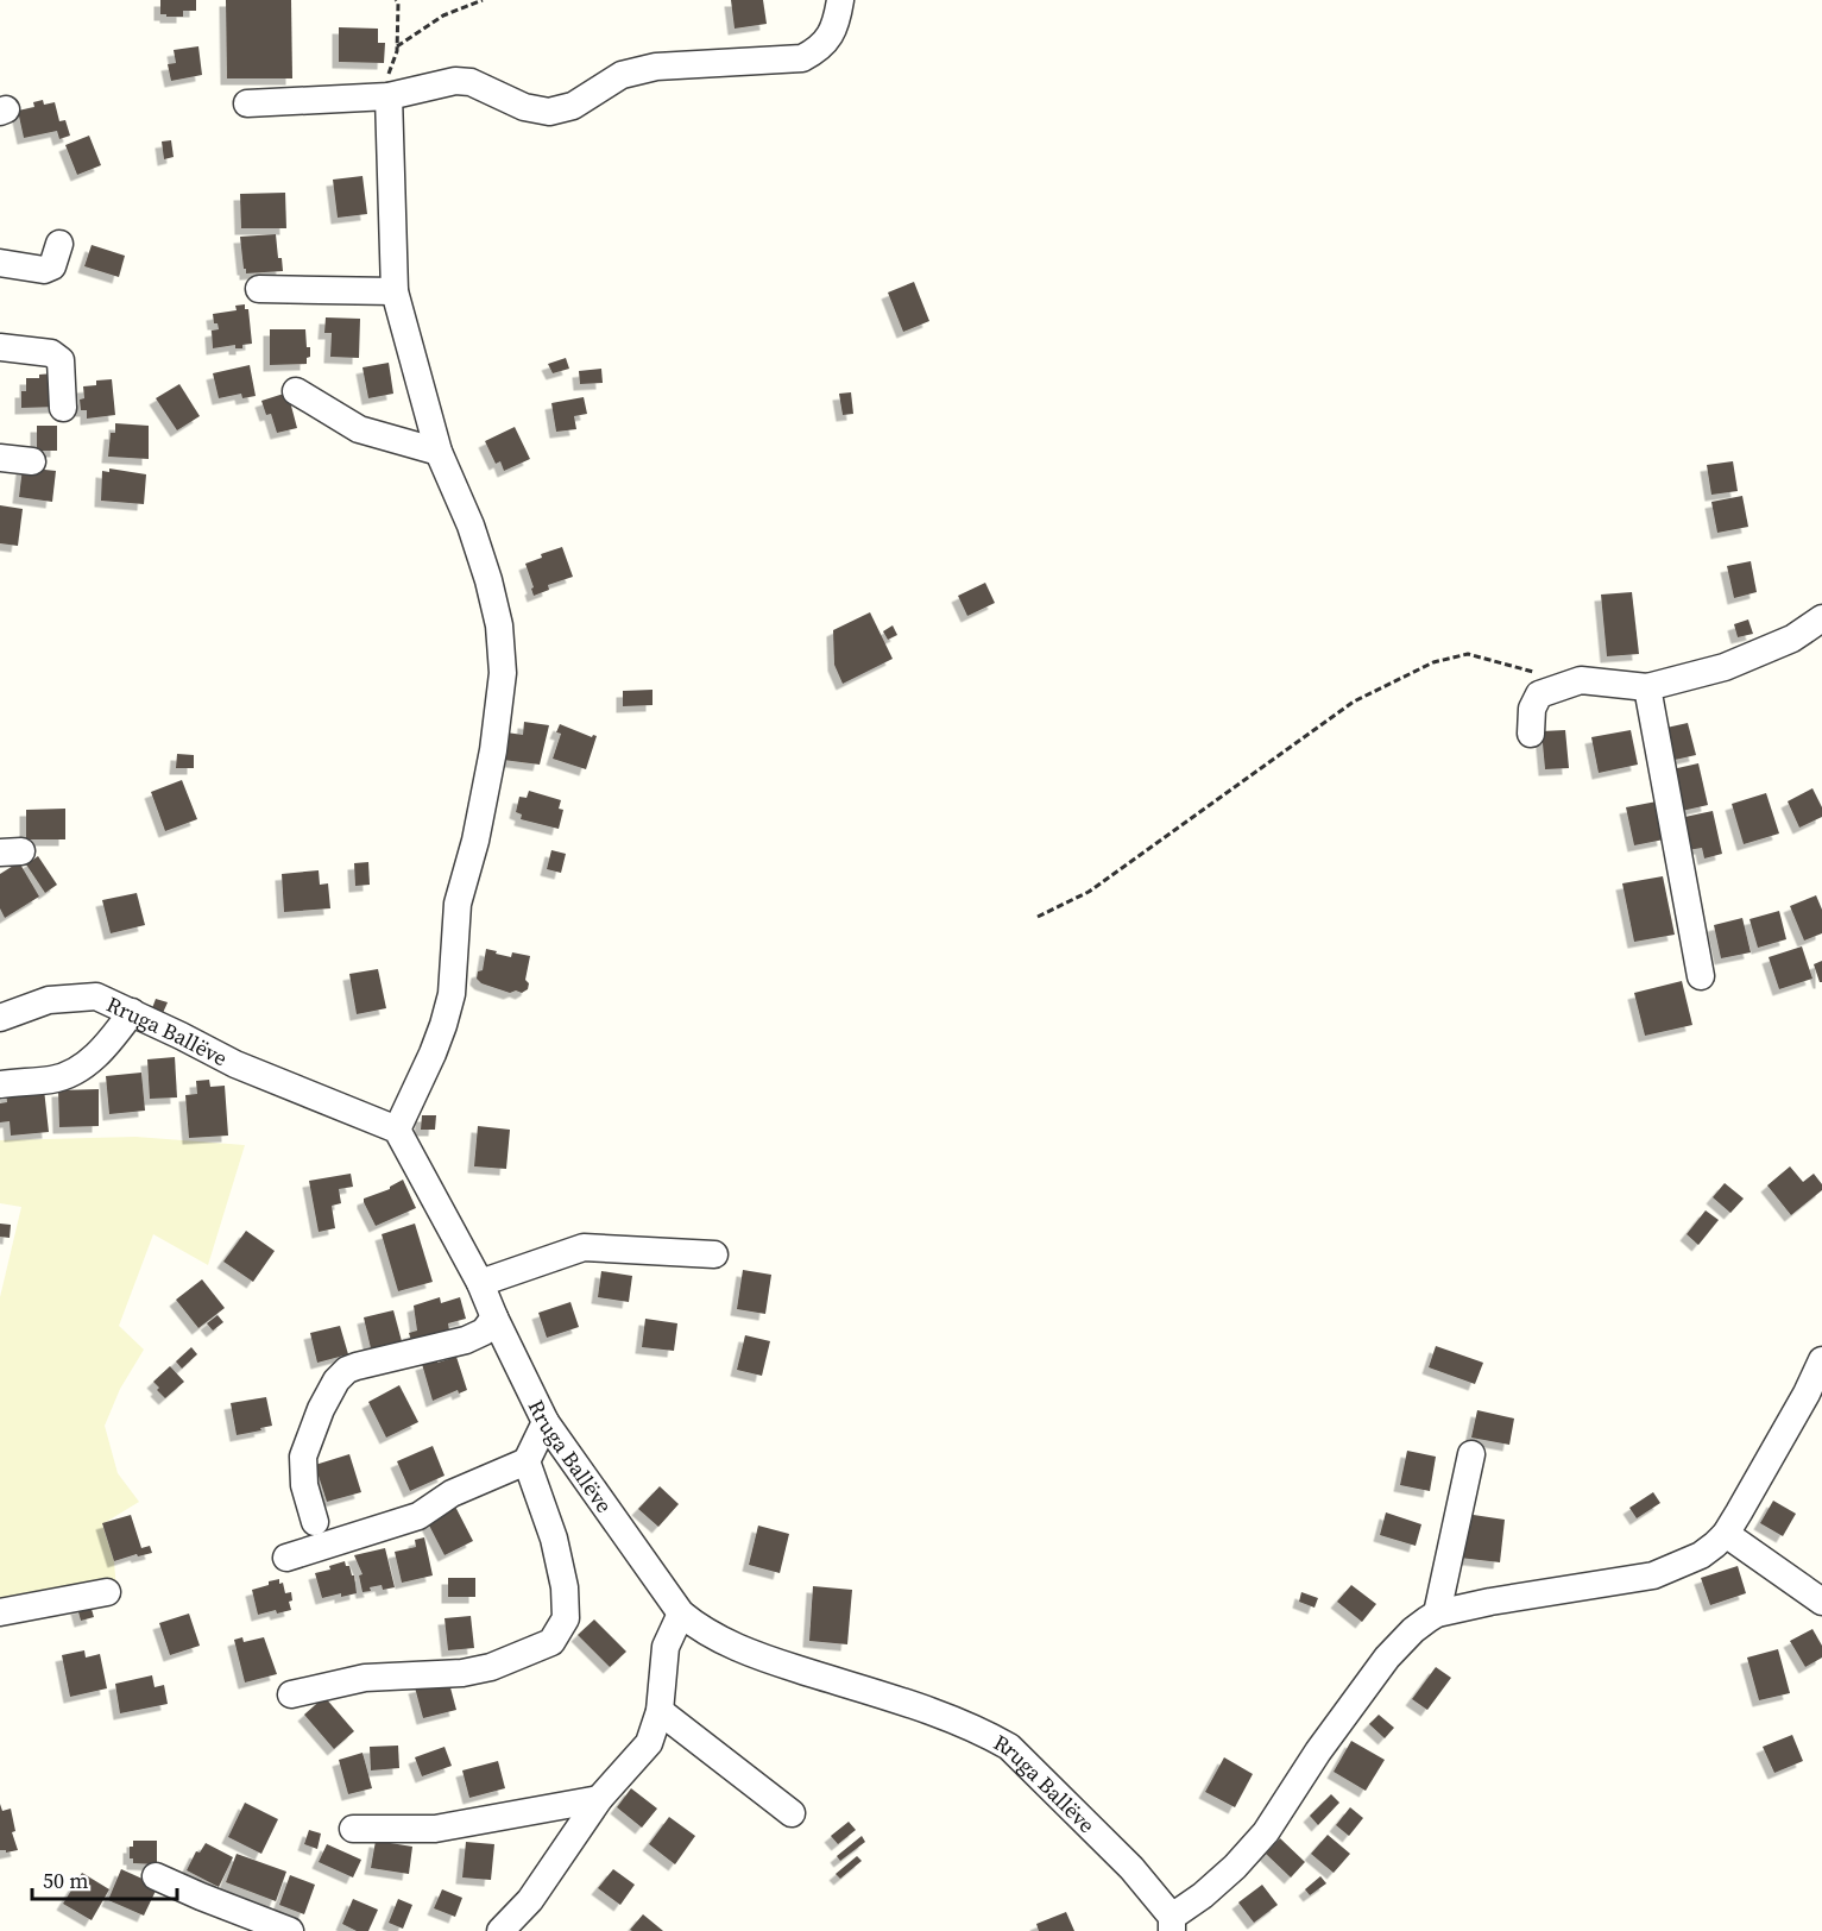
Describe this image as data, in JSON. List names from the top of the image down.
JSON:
{
  "streets": {
    "street": ["Rruga Ballëve"]
  },
  "scale_bar": "50 m"
}
